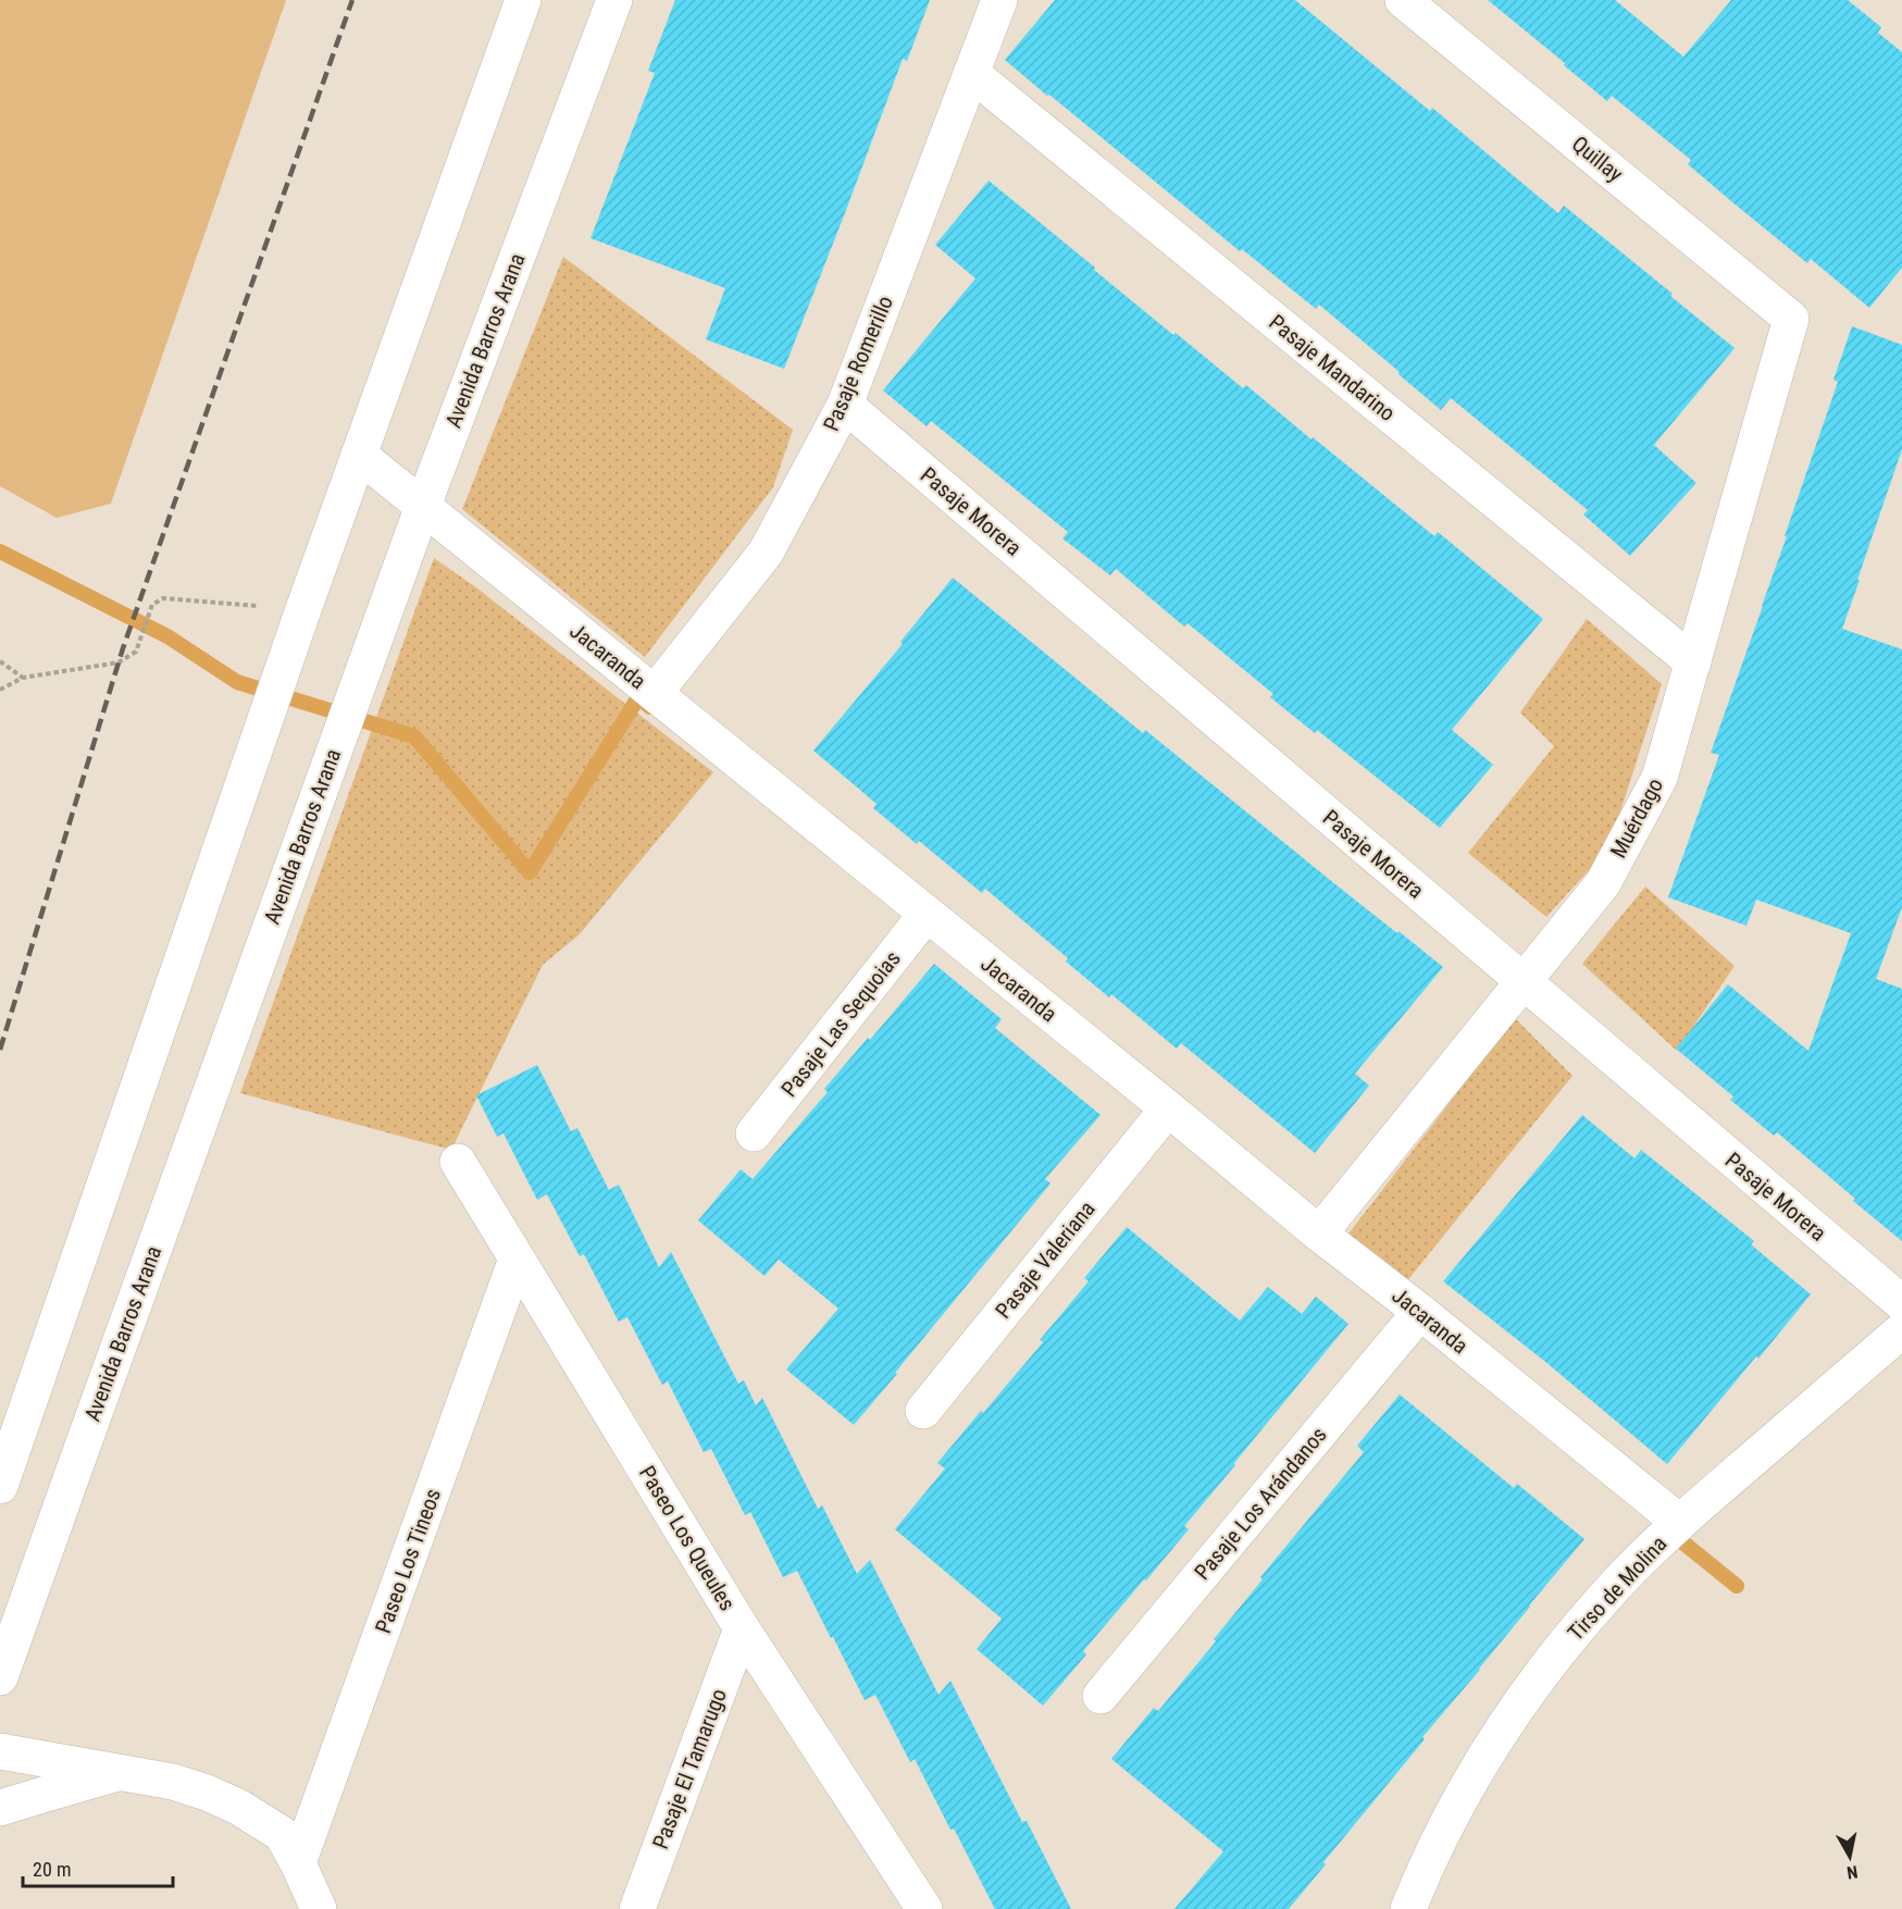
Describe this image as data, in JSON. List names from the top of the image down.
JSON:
{
  "streets": {
    "street": [
      "Quillay",
      "Avenida Barros Arana",
      "Pasaje Romerillo",
      "Pasaje Mandarino",
      "Pasaje Morera",
      "Jacaranda",
      "Muérdago",
      "Pasaje Las Sequoias",
      "Pasaje Valeriana",
      "Pasaje Los Arándanos",
      "Paseo Los Queules",
      "Paseo Los Tineos",
      "Tirso de Molina",
      "Pasaje El Tamarugo"
    ]
  },
  "crossings": [
    ["Quillay", "Muérdago"],
    ["Avenida Barros Arana", "Jacaranda"],
    ["Pasaje Romerillo", "Pasaje Mandarino"],
    ["Pasaje Romerillo", "Pasaje Morera"],
    ["Pasaje Romerillo", "Jacaranda"],
    ["Pasaje Mandarino", "Muérdago"],
    ["Pasaje Morera", "Muérdago"],
    ["Jacaranda", "Muérdago"],
    ["Jacaranda", "Pasaje Las Sequoias"],
    ["Jacaranda", "Pasaje Valeriana"],
    ["Jacaranda", "Pasaje Los Arándanos"],
    ["Jacaranda", "Tirso de Molina"],
    ["Paseo Los Queules", "Paseo Los Tineos"],
    ["Paseo Los Queules", "Pasaje El Tamarugo"]
  ],
  "scale_bar": "20 m",
  "north": "bottom"
}
